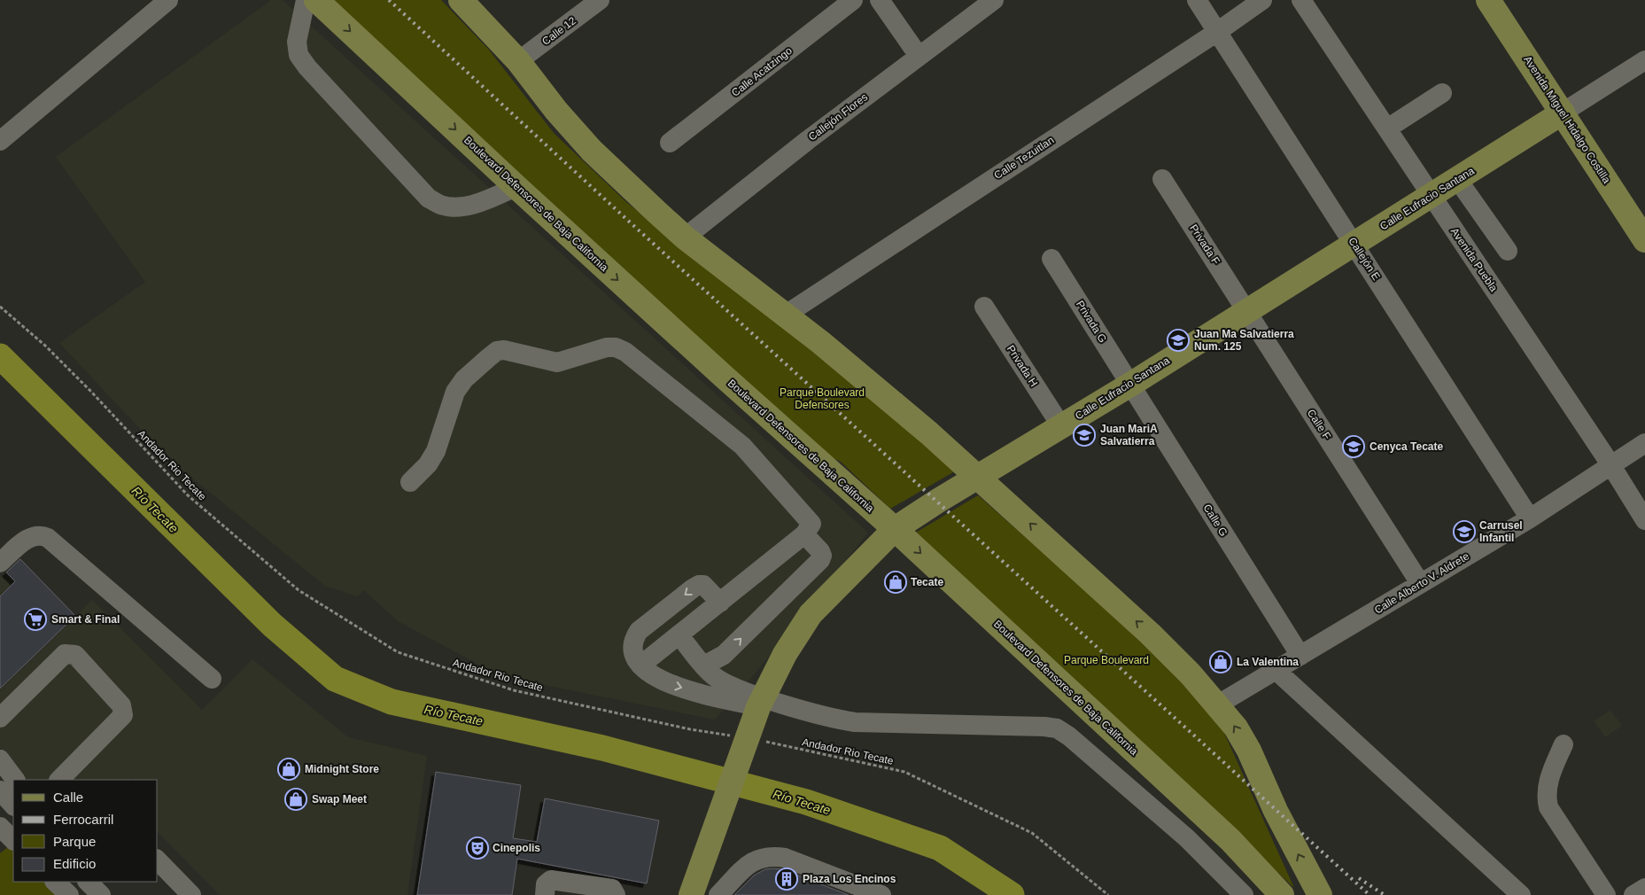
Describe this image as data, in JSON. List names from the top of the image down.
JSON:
{
  "streets": {
    "main road": ["Avenida Miguel Hidalgo Costilla", "Calle Eufracio Santana", "Boulevard Defensores de Baja California"],
    "street": [
      "Calle 12",
      "Calle Acatzingo",
      "Callejón Flores",
      "Calle Tezuitlan",
      "Privada F",
      "Callejón E",
      "Avenida Puebla",
      "Privada G",
      "Privada H",
      "Calle F",
      "Calle G",
      "Calle Alberto V. Aldrete"
    ],
    "path": ["Andador Rio Tecate"]
  },
  "crossings": [
    ["Avenida Miguel Hidalgo Costilla", "Calle Eufracio Santana"],
    ["Calle Tezuitlan", "Callejón E"],
    ["Calle Eufracio Santana", "Boulevard Defensores de Baja California"],
    ["Calle Eufracio Santana", "Privada F"],
    ["Calle Eufracio Santana", "Callejón E"],
    ["Calle Eufracio Santana", "Avenida Puebla"],
    ["Calle Eufracio Santana", "Privada G"],
    ["Calle Eufracio Santana", "Privada H"],
    ["Calle Eufracio Santana", "Calle F"],
    ["Calle Eufracio Santana", "Andador Rio Tecate"],
    ["Calle Eufracio Santana", "Calle G"],
    ["Privada F", "Calle F"],
    ["Callejón E", "Calle Alberto V. Aldrete"],
    ["Avenida Puebla", "Calle Alberto V. Aldrete"],
    ["Privada G", "Calle G"],
    ["Calle F", "Calle Alberto V. Aldrete"],
    ["Calle G", "Calle Alberto V. Aldrete"]
  ],
  "water": ["Río Tecate"],
  "parks": ["Parque Boulevard Defensores", "Parque Boulevard"],
  "places": {
    "school or university": [
      "Juan Ma Salvatierra Num. 125",
      "Juan MariA Salvatierra",
      "Cenyca Tecate",
      "Carrusel Infantil"
    ],
    "shop": [
      "Tecate",
      "La Valentina",
      "Midnight Store",
      "Swap Meet"
    ],
    "supermarket": ["Smart & Final"],
    "theatre": ["Cinepolis"],
    "building": ["Plaza Los Encinos"]
  },
  "legend": [
    "Calle",
    "Ferrocarril",
    "Parque",
    "Edificio"
  ]
}
